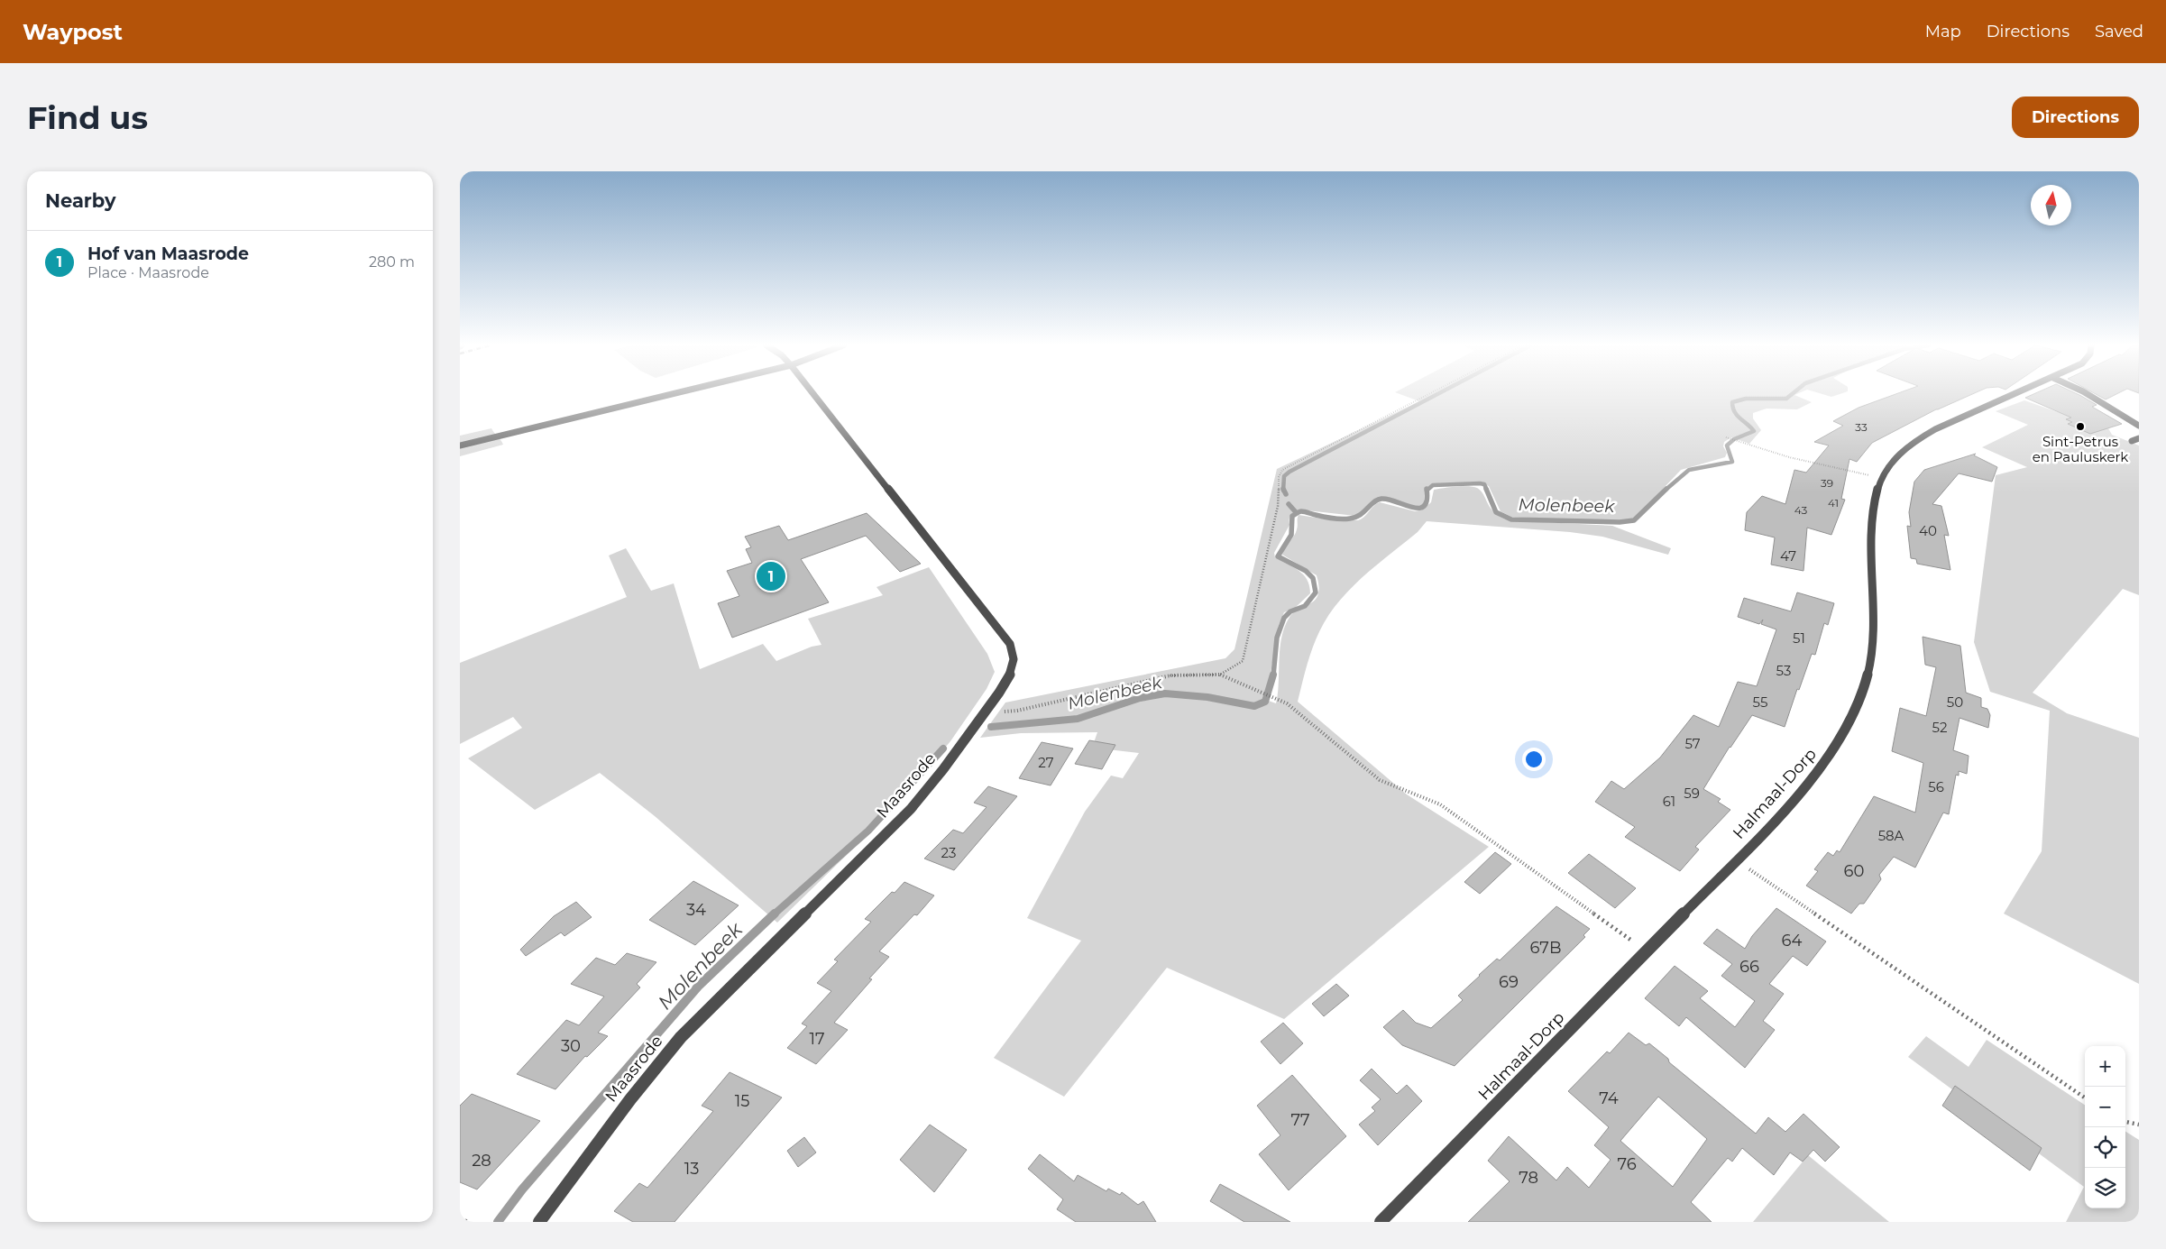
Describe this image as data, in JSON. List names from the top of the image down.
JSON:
{
  "streets": {
    "street": ["Maasrode", "Halmaal-Dorp"]
  },
  "water": ["Molenbeek"],
  "places": ["Sint-Petrus en Pauluskerk"],
  "house_numbers": [
    "33",
    "39",
    "41",
    "43",
    "40",
    "47",
    "51",
    "53",
    "55",
    "50",
    "52",
    "57",
    "27",
    "56",
    "59",
    "61",
    "58A",
    "23",
    "60",
    "34",
    "64",
    "67B",
    "66",
    "69",
    "17",
    "30",
    "74",
    "15",
    "77",
    "28",
    "76",
    "13",
    "78"
  ],
  "north": "top",
  "page": {
    "header": "Waypost",
    "nav": ["Map", "Directions", "Saved"],
    "buttons": "Directions",
    "title": "Find us",
    "heading": "Nearby",
    "list": [
      {
        "mark": "1",
        "name": "Hof van Maasrode",
        "note": "Place · Maasrode",
        "value": "280 m"
      }
    ],
    "pins": "1",
    "map_buttons": ["+", "−"]
  }
}
